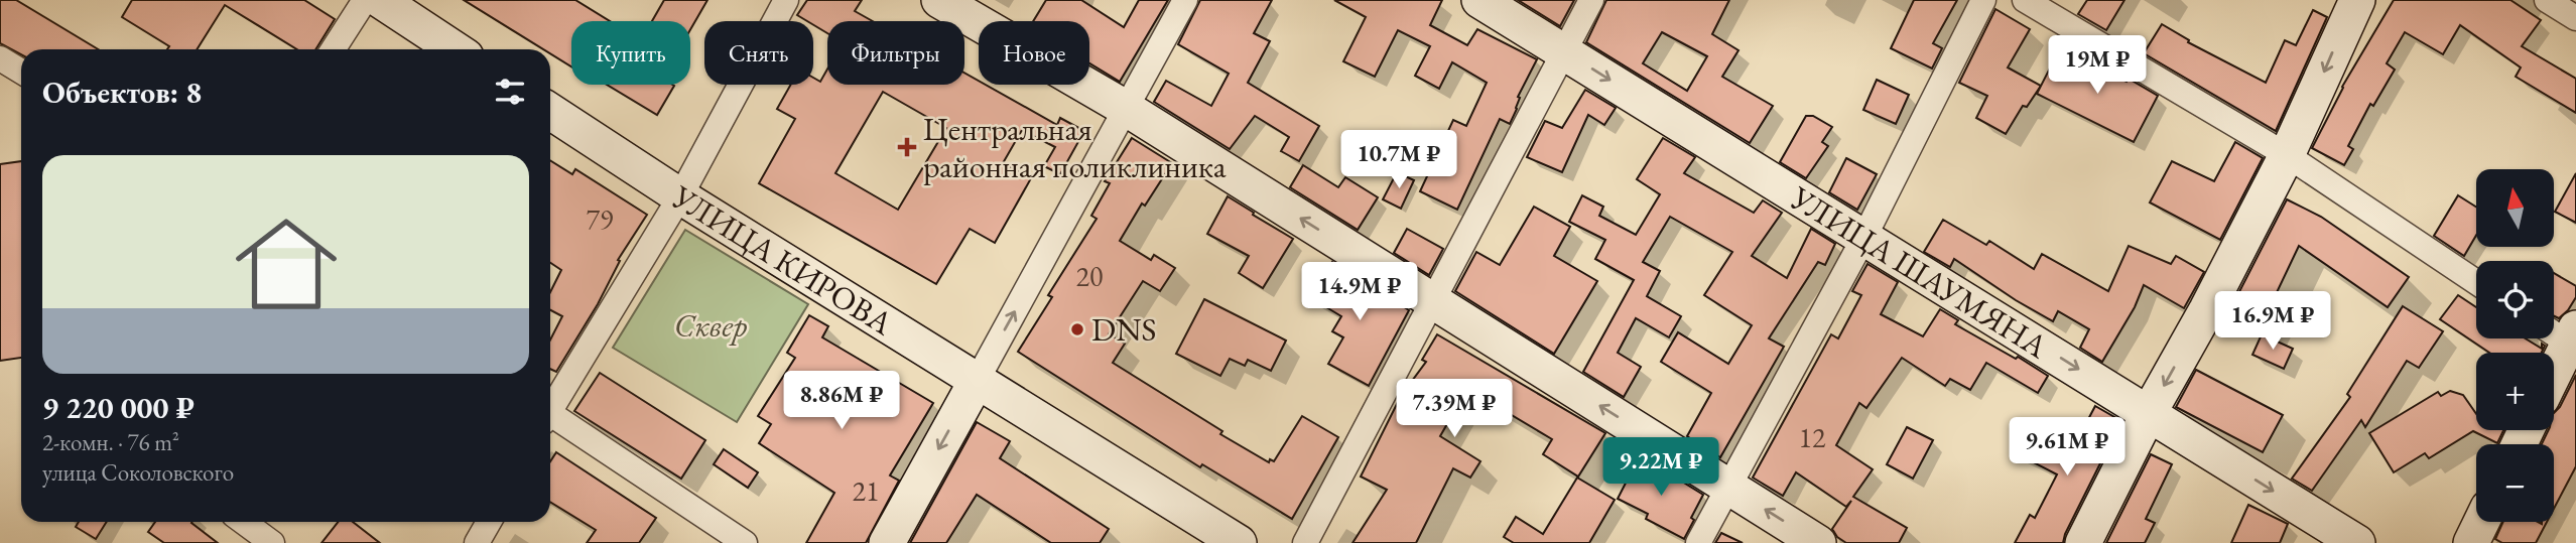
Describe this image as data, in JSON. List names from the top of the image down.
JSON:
{
  "streets": {
    "street": ["УЛИЦА КИРОВА", "УЛИЦА ШАУМЯНА"]
  },
  "parks": ["Сквер"],
  "places": {
    "health": ["Центральная районная поликлиника"],
    "other": ["DNS"]
  },
  "house_numbers": [
    "79",
    "20",
    "12",
    "21"
  ],
  "north": "top",
  "page": {
    "chip": [
      "Купить",
      "Снять",
      "Фильтры",
      "Новое"
    ],
    "price": [
      "19M ₽",
      "10.7M ₽",
      "14.9M ₽",
      "16.9M ₽",
      "8.86M ₽",
      "7.39M ₽",
      "9.61M ₽",
      "9.22M ₽"
    ],
    "heading": "Объектов: 8",
    "list": [
      {
        "name": "9 220 000 ₽",
        "note": "2-комн. · 76 m² · улица Соколовского"
      }
    ],
    "map_buttons": ["+", "−"]
  }
}
